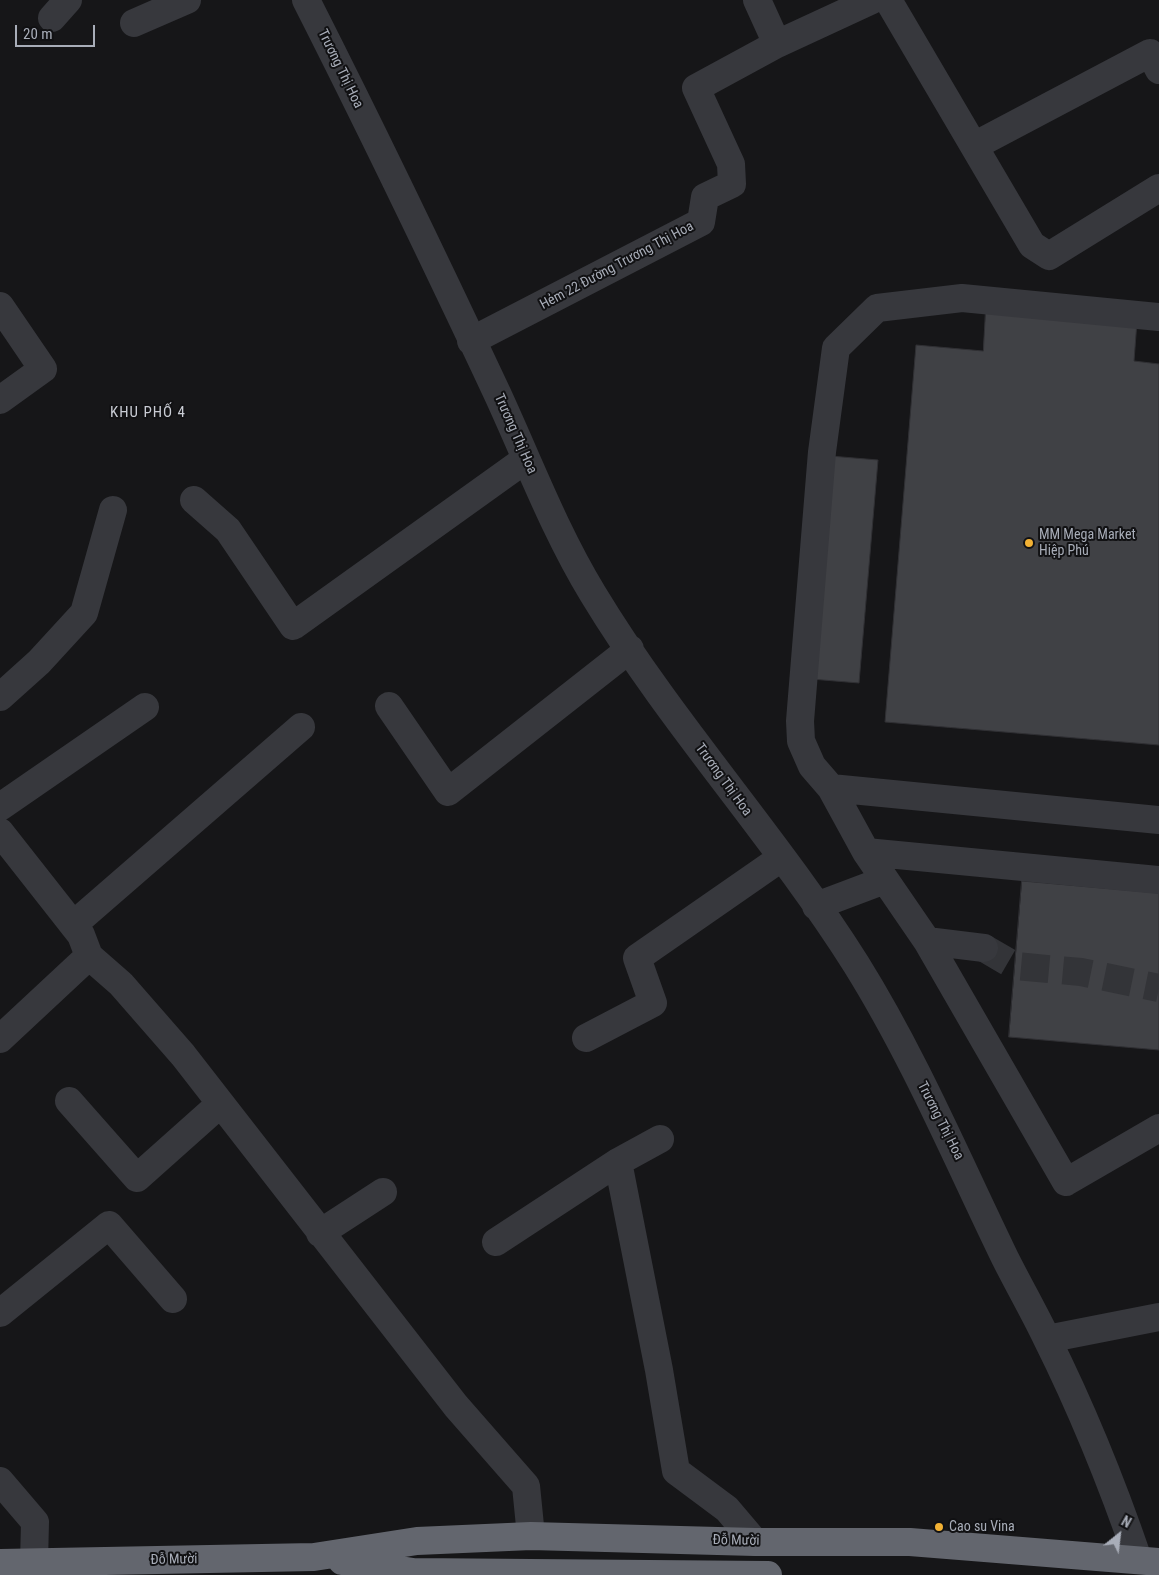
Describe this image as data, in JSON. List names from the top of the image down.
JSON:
{
  "streets": {
    "highway": ["Đỗ Mười"],
    "street": ["Trương Thị Hoa", "Hẻm 22 Đường Trương Thị Hoa"]
  },
  "crossings": [
    ["Trương Thị Hoa", "Hẻm 22 Đường Trương Thị Hoa"],
    ["Trương Thị Hoa", "Đỗ Mười"]
  ],
  "districts": ["KHU PHỐ 4"],
  "places": ["MM Mega Market Hiệp Phú", "Cao su Vina"],
  "scale_bar": "20 m",
  "north": "top right"
}
